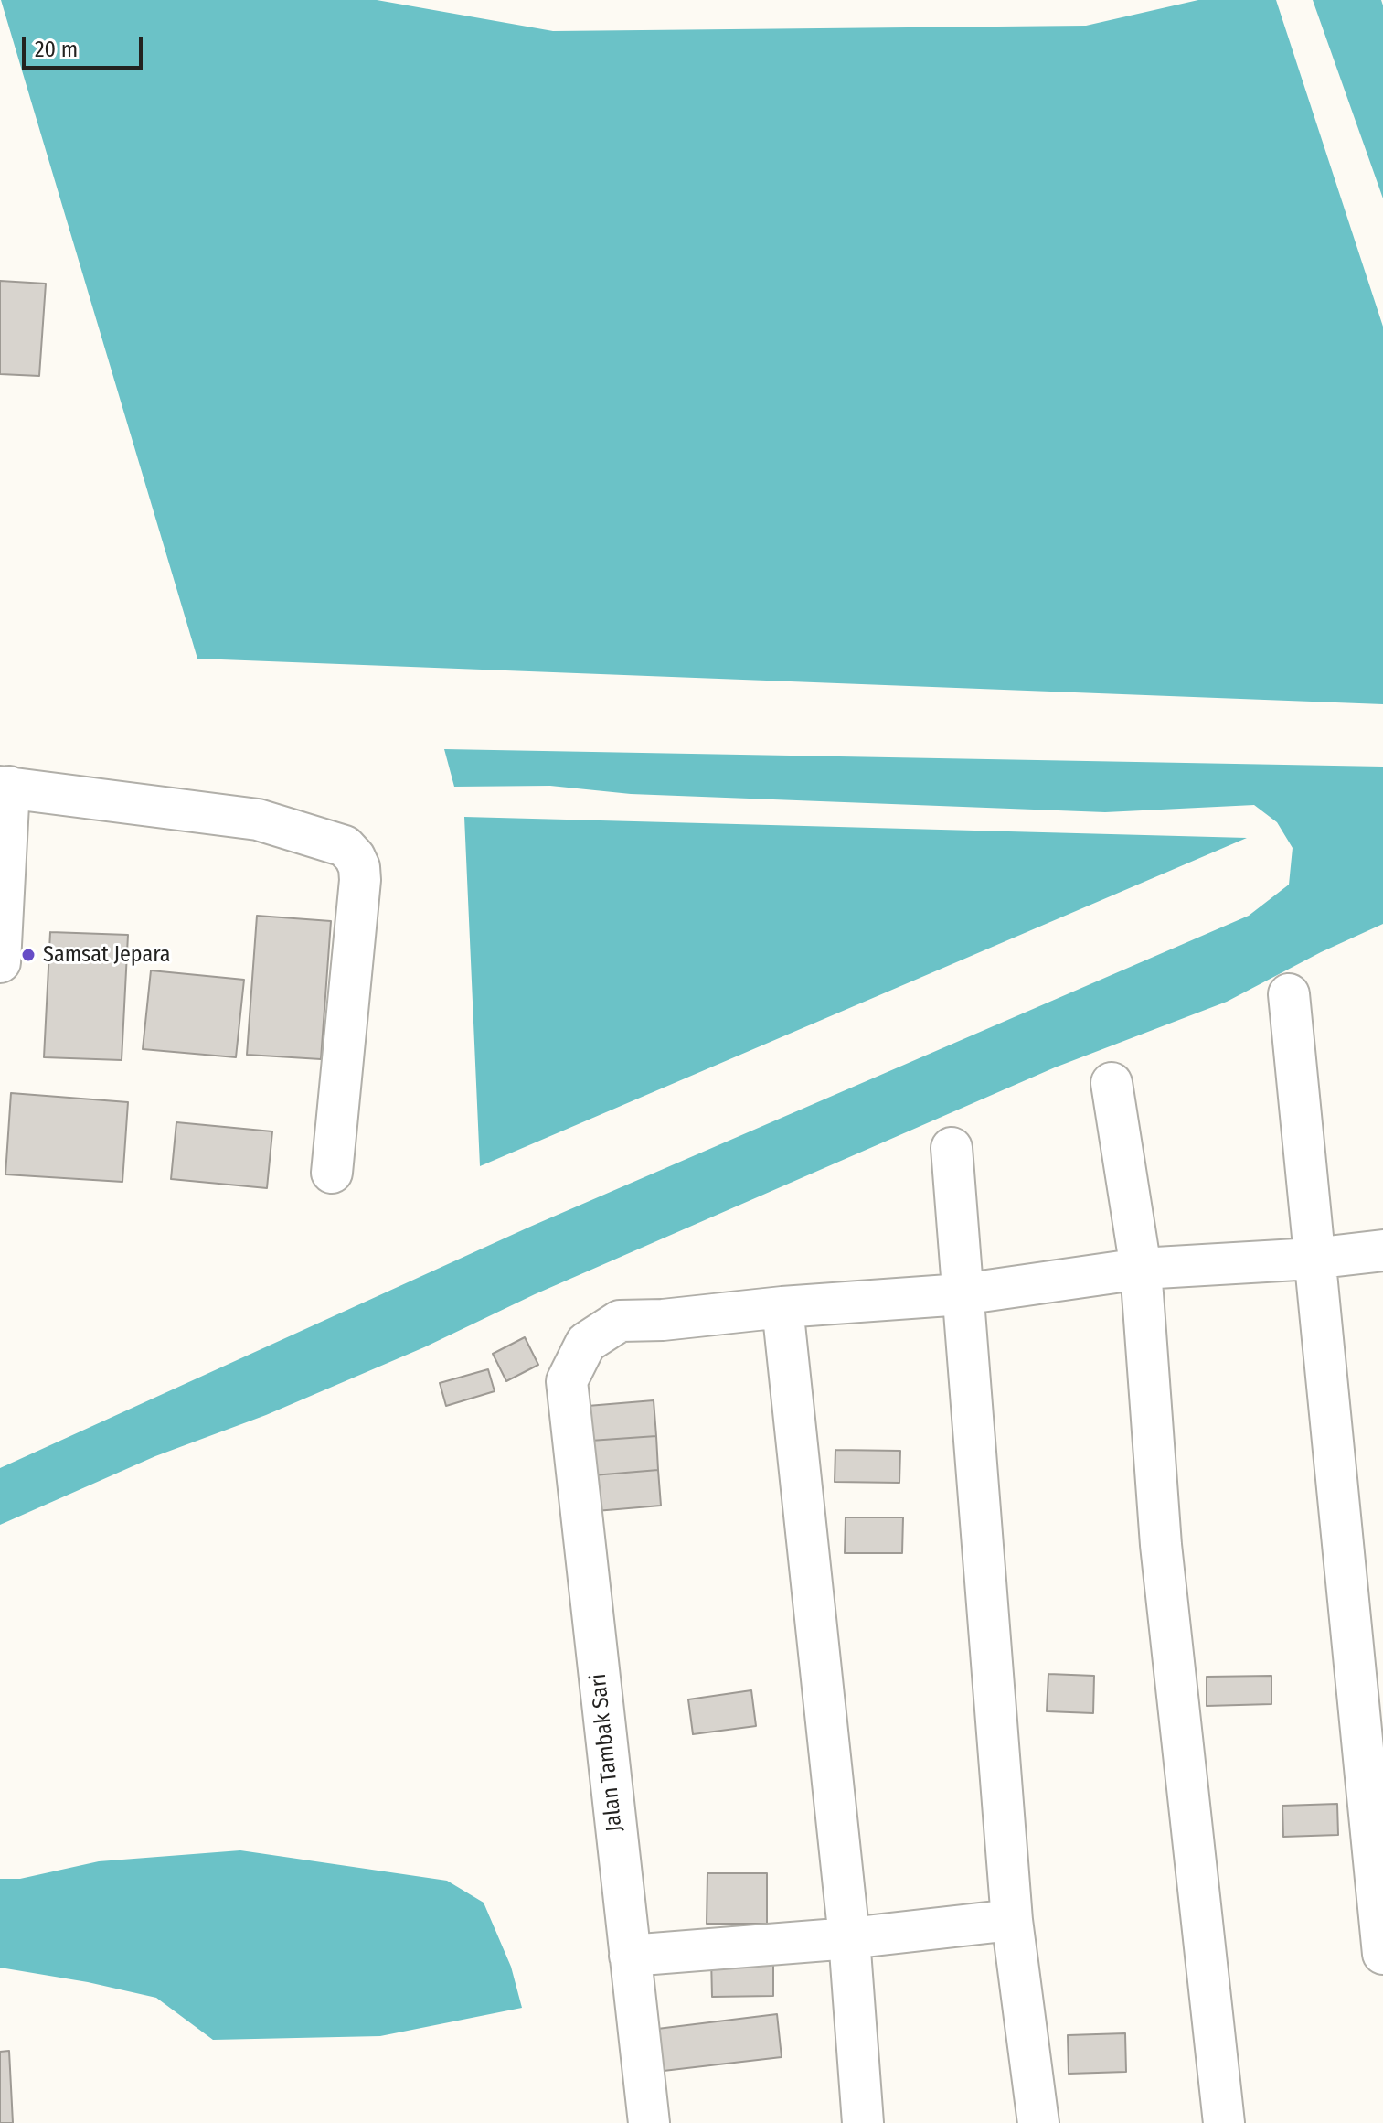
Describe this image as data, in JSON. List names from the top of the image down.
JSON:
{
  "streets": {
    "street": ["Jalan Tambak Sari"]
  },
  "places": ["Samsat Jepara"],
  "scale_bar": "20 m"
}
